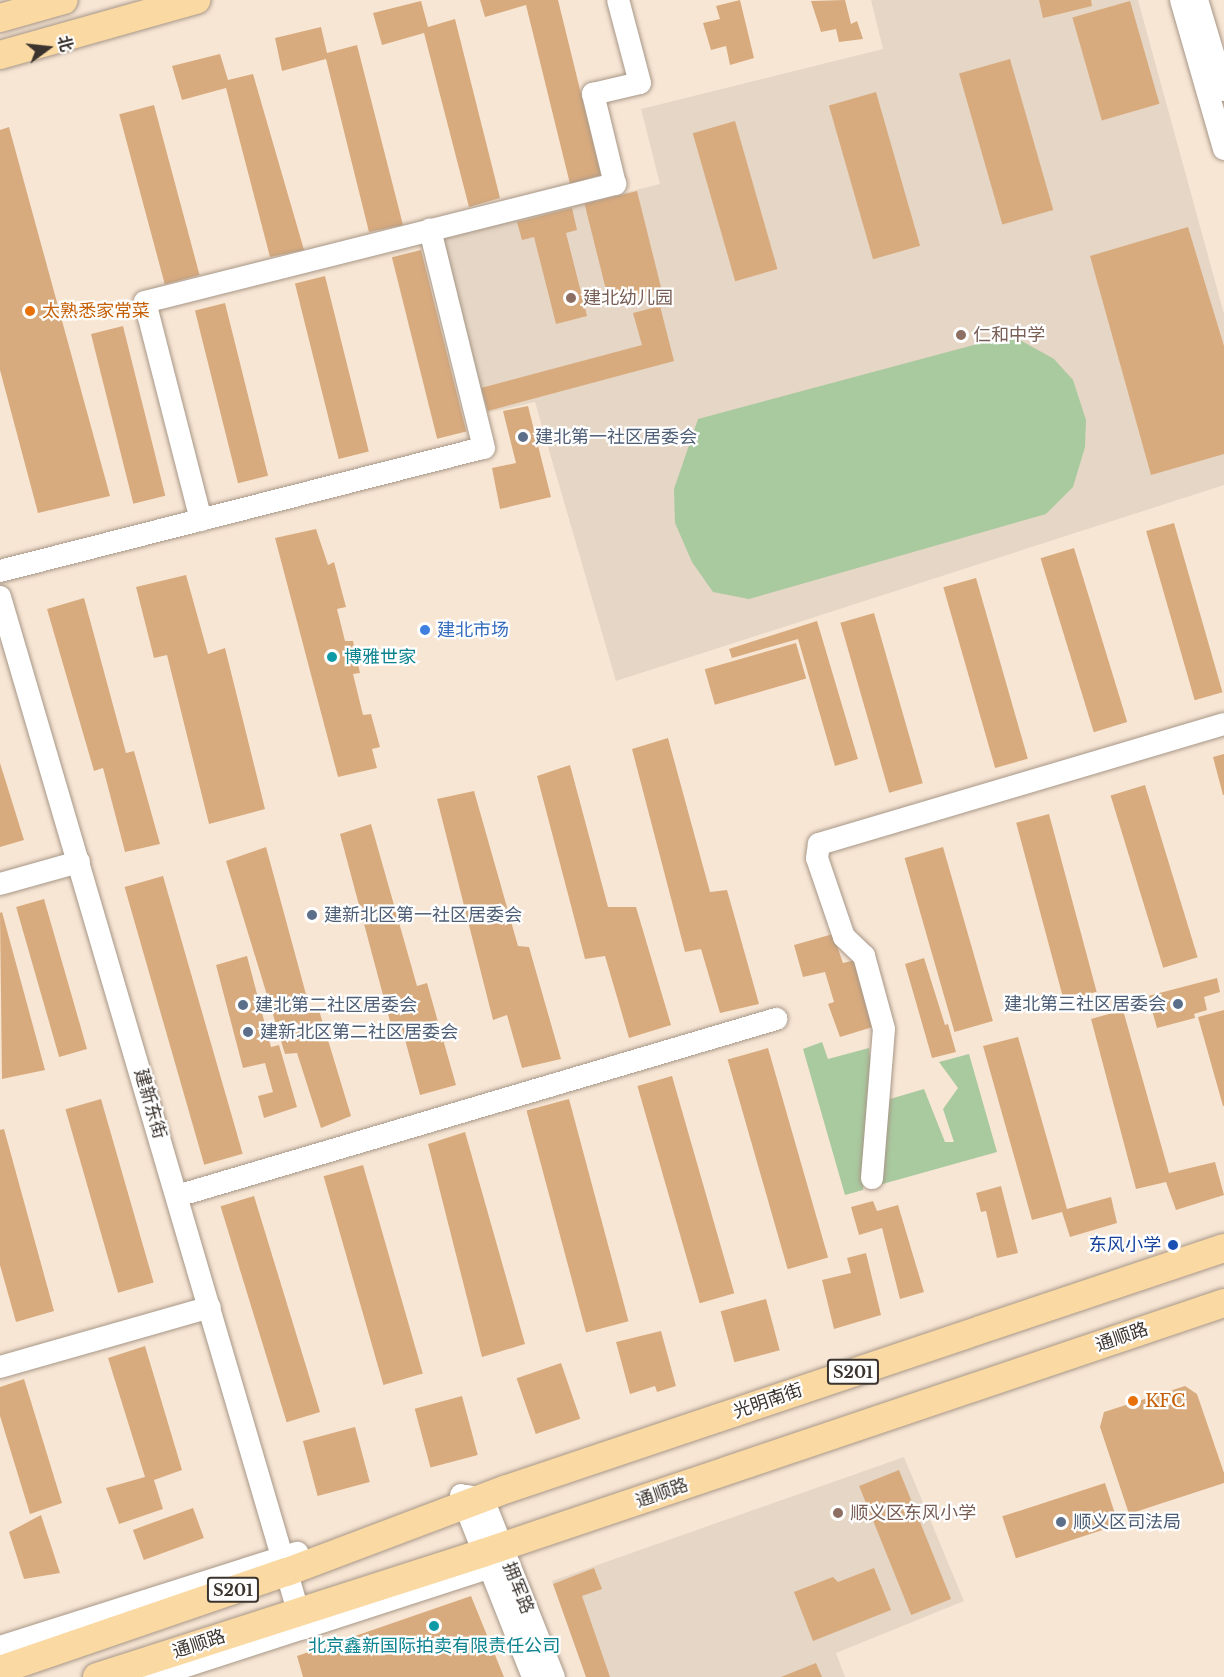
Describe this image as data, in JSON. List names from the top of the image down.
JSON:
{
  "streets": {
    "main road": ["通顺路", "S201", "光明南街"],
    "street": ["建新东街", "拥军路"]
  },
  "crossings": [
    ["建新东街", "通顺路"],
    ["建新东街", "S201"],
    ["通顺路", "拥军路"],
    ["S201", "光明南街"],
    ["S201", "拥军路"],
    ["光明南街", "拥军路"]
  ],
  "places": [
    "建北幼儿园",
    "太熟悉家常菜",
    "仁和中学",
    "建北第一社区居委会",
    "建北市场",
    "博雅世家",
    "建新北区第一社区居委会",
    "建北第三社区居委会",
    "建北第二社区居委会",
    "建新北区第二社区居委会",
    "东风小学",
    "KFC",
    "顺义区东风小学",
    "顺义区司法局",
    "北京鑫新国际拍卖有限责任公司"
  ],
  "north": "right"
}
